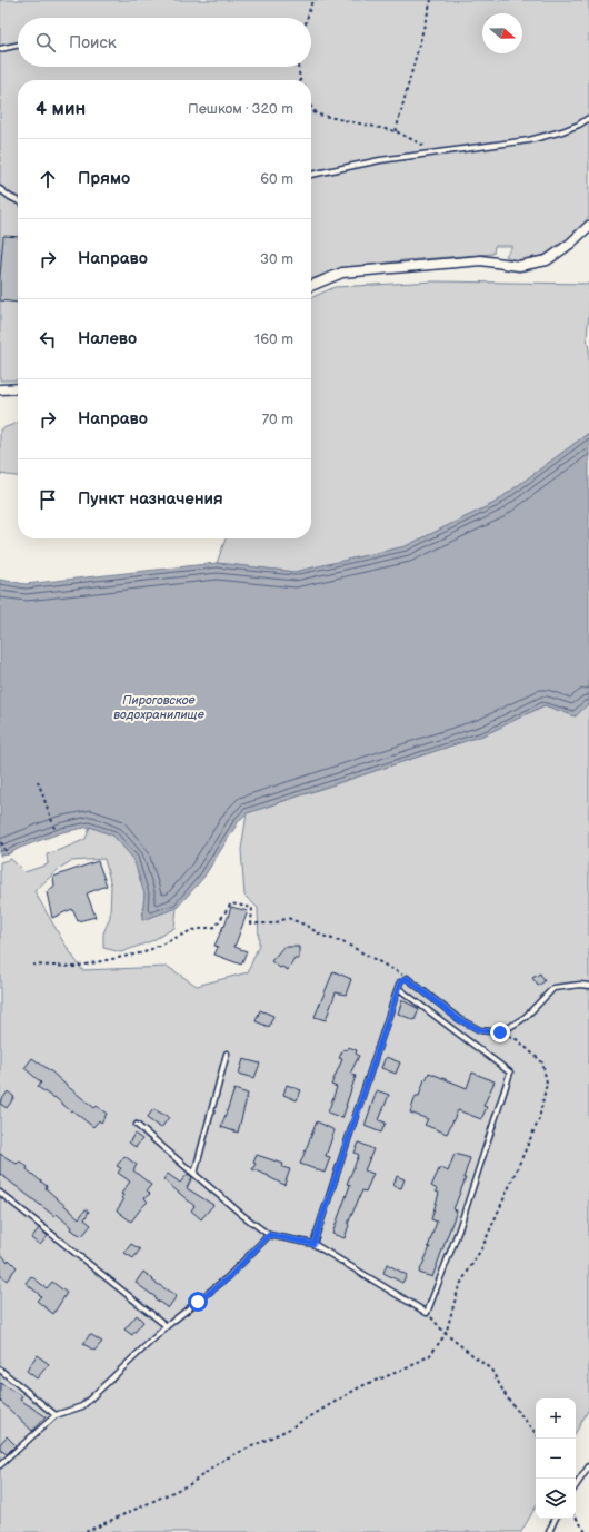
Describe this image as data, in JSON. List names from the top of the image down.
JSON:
{
  "water": ["Пироговское водохранилище"],
  "north": "right",
  "page": {
    "search": "Поиск",
    "heading": ["4 мин", "Пешком · 320 m"],
    "list": [
      ["Прямо", "60 m"],
      ["Направо", "30 m"],
      ["Налево", "160 m"],
      ["Направо", "70 m"],
      "Пункт назначения"
    ],
    "map_buttons": ["+", "−"]
  }
}
